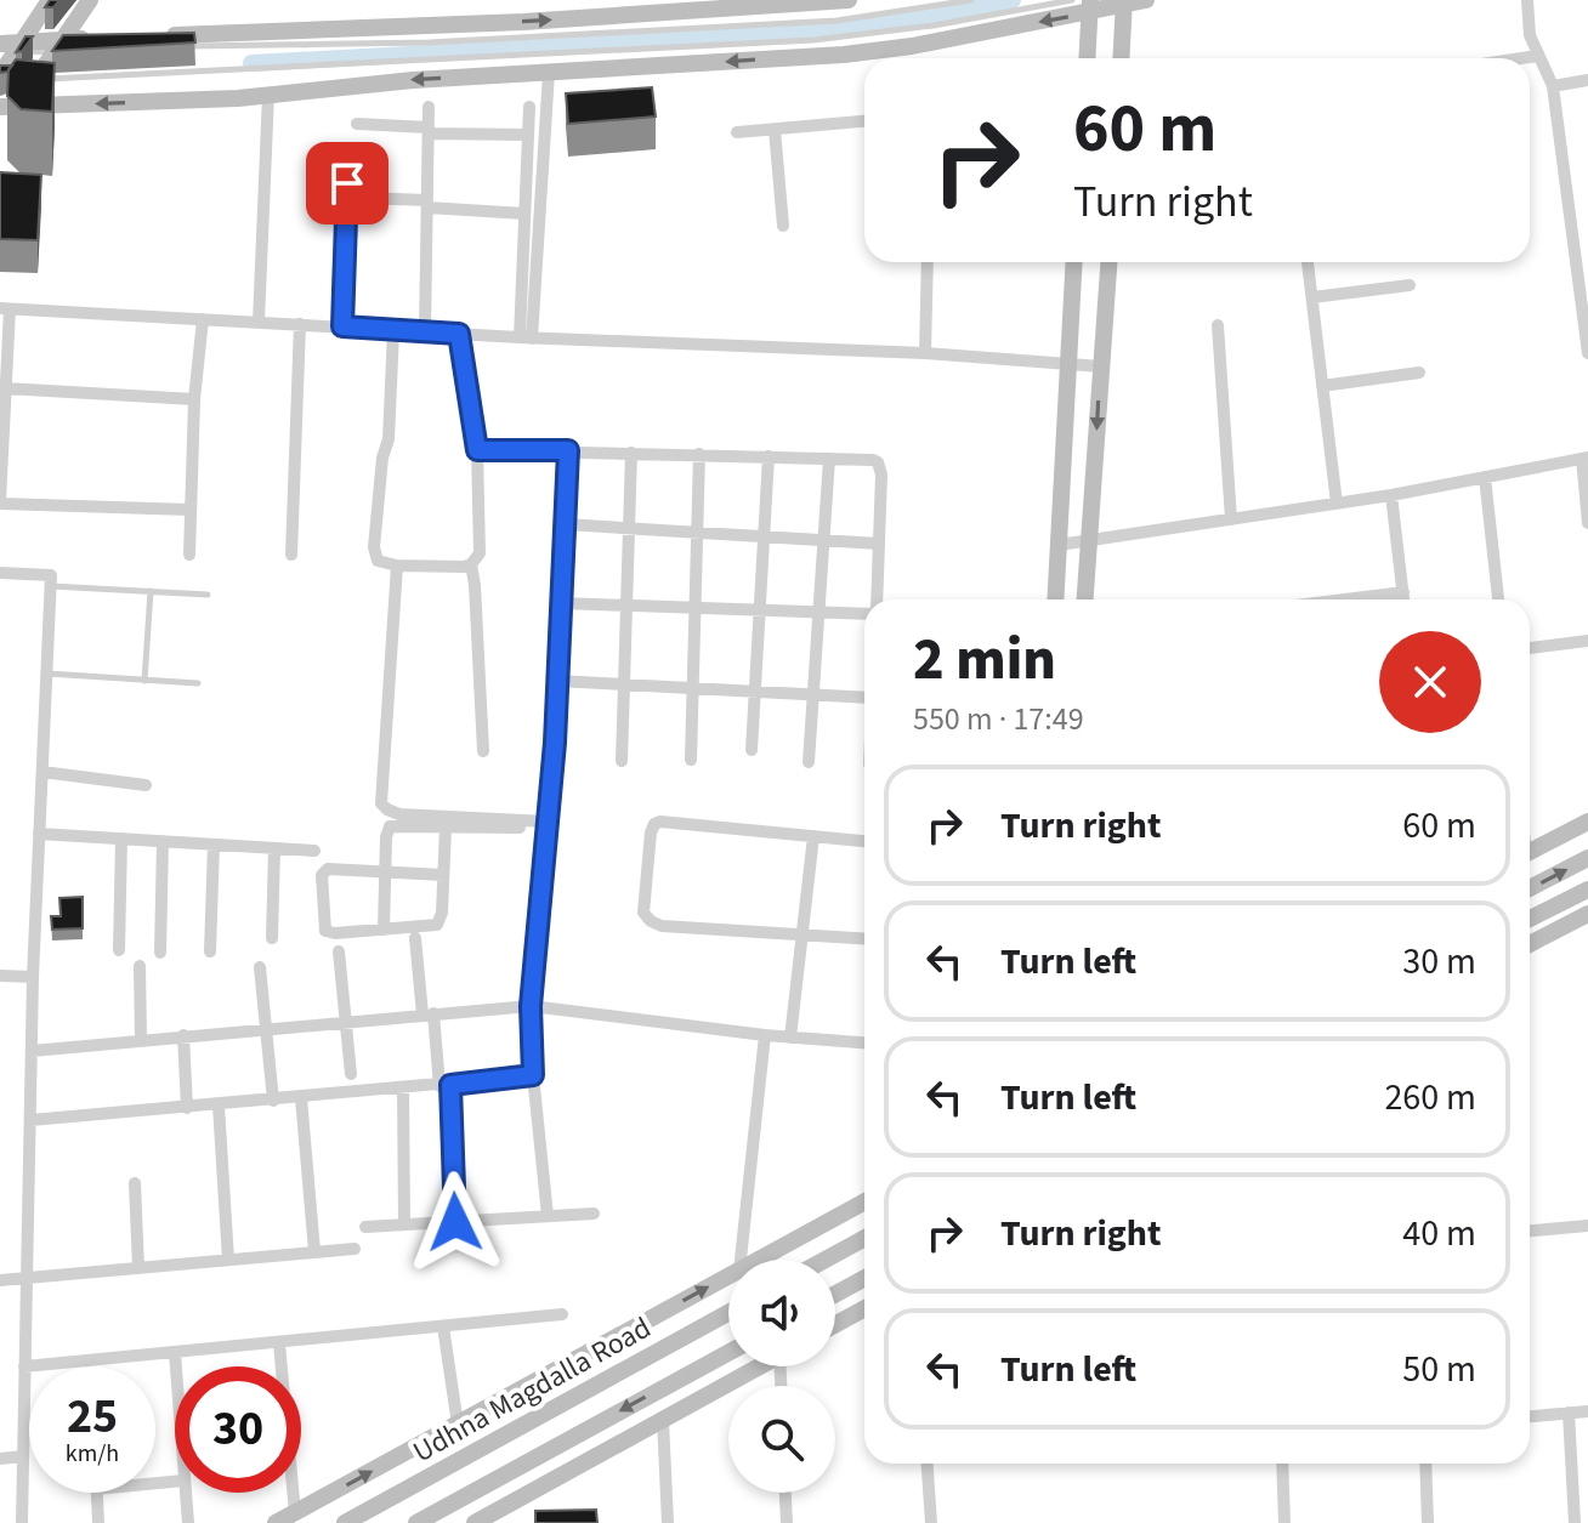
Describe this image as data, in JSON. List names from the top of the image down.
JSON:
{
  "streets": {
    "street": ["Udhna Magdalla Road"]
  },
  "page": {
    "turn": ["60 m", "Turn right"],
    "heading": ["2 min", "550 m · 17:49"],
    "list": [
      {
        "name": "Turn right",
        "value": "60 m"
      },
      {
        "name": "Turn left",
        "value": "30 m"
      },
      {
        "name": "Turn left",
        "value": "260 m"
      },
      {
        "name": "Turn right",
        "value": "40 m"
      },
      {
        "name": "Turn left",
        "value": "50 m"
      }
    ],
    "speed": "25 km/h",
    "limit": "30"
  }
}
